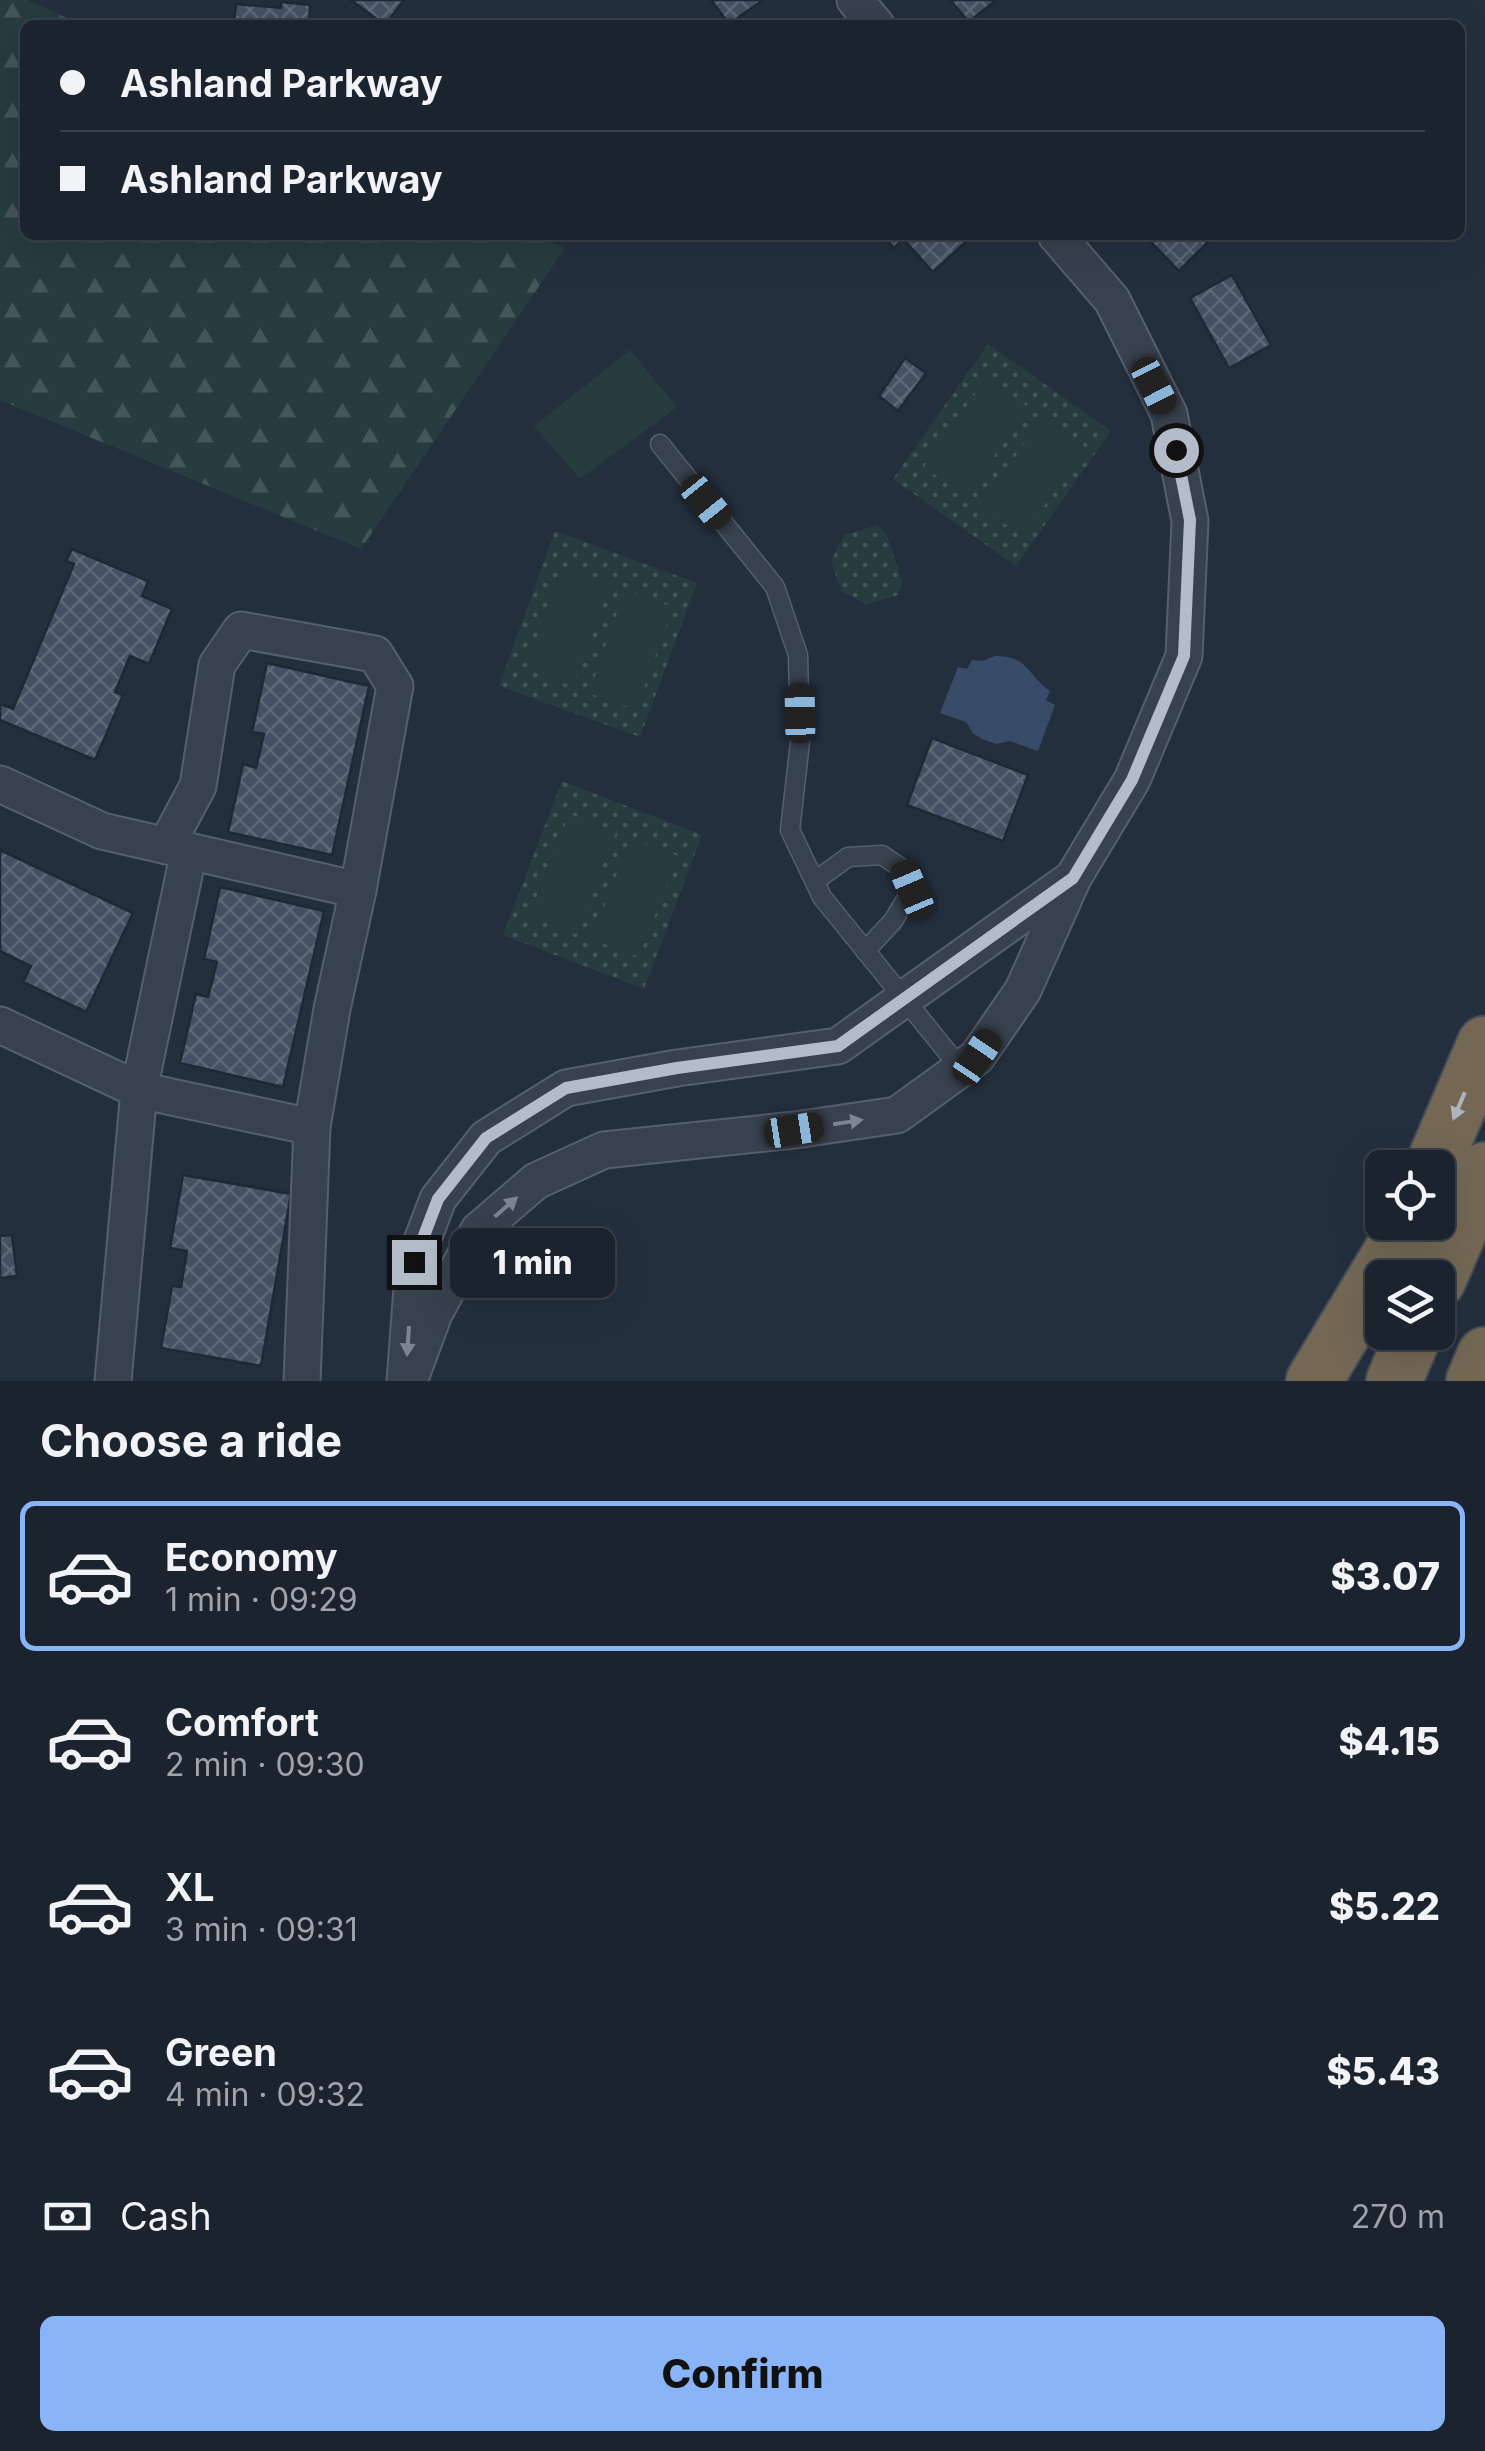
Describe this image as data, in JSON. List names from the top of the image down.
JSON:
{
  "page": {
    "banner": ["Ashland Parkway", "Ashland Parkway"],
    "bubble": "1 min",
    "heading": "Choose a ride",
    "list": [
      {
        "name": "Economy",
        "note": "1 min · 09:29",
        "value": "$3.07"
      },
      {
        "name": "Comfort",
        "note": "2 min · 09:30",
        "value": "$4.15"
      },
      {
        "name": "XL",
        "note": "3 min · 09:31",
        "value": "$5.22"
      },
      {
        "name": "Green",
        "note": "4 min · 09:32",
        "value": "$5.43"
      }
    ],
    "pay": ["Cash", "270 m"],
    "buttons": "Confirm"
  }
}
